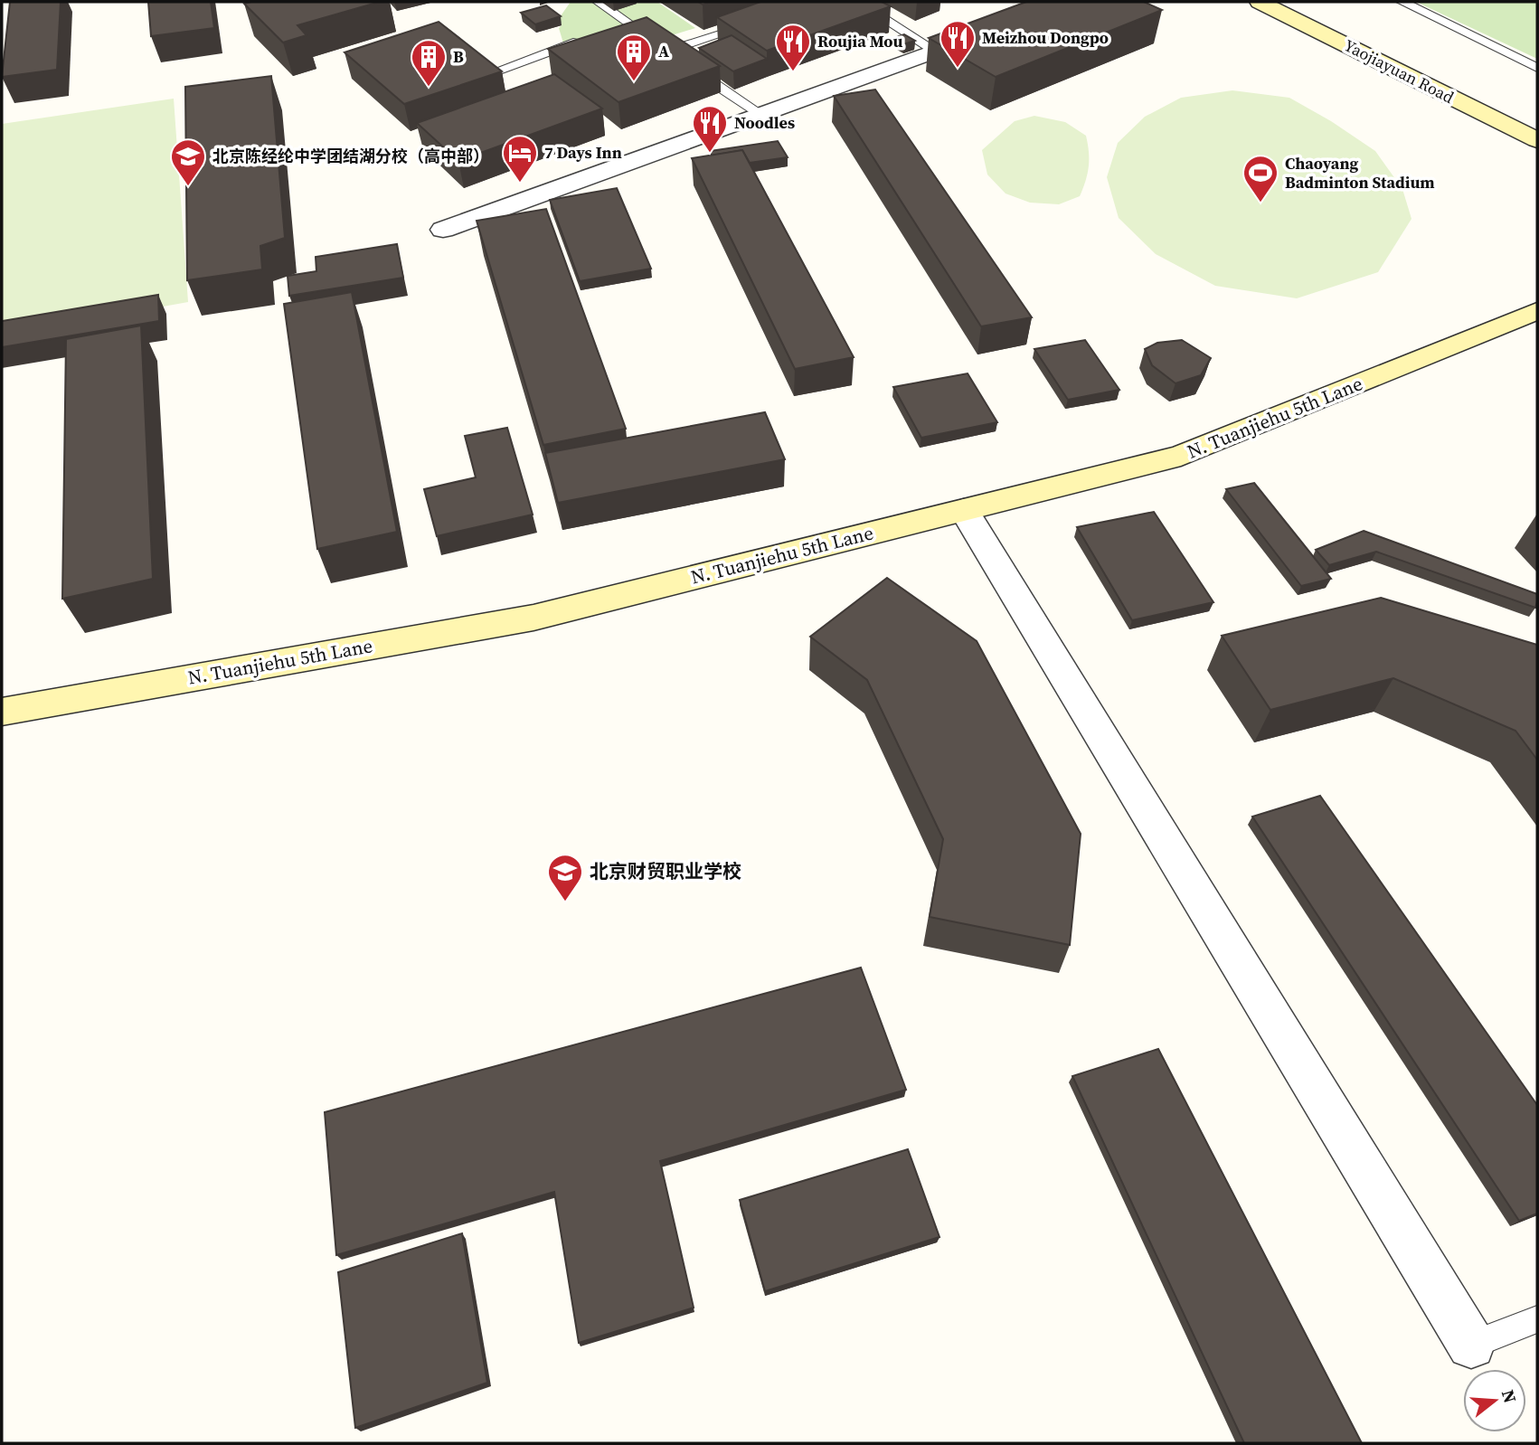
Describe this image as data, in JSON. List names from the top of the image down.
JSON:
{
  "streets": {
    "street": ["Yaojiayuan Road", "N. Tuanjiehu 5th Lane"]
  },
  "places": {
    "restaurant": ["Meizhou Dongpo", "Roujia Mou", "Noodles"],
    "building": ["A", "B"],
    "hotel": ["7 Days Inn"],
    "school or university": ["北京陈经纶中学团结湖分校（高中部）", "北京财贸职业学校"],
    "sports": ["Chaoyang Badminton Stadium"]
  },
  "north": "right"
}
